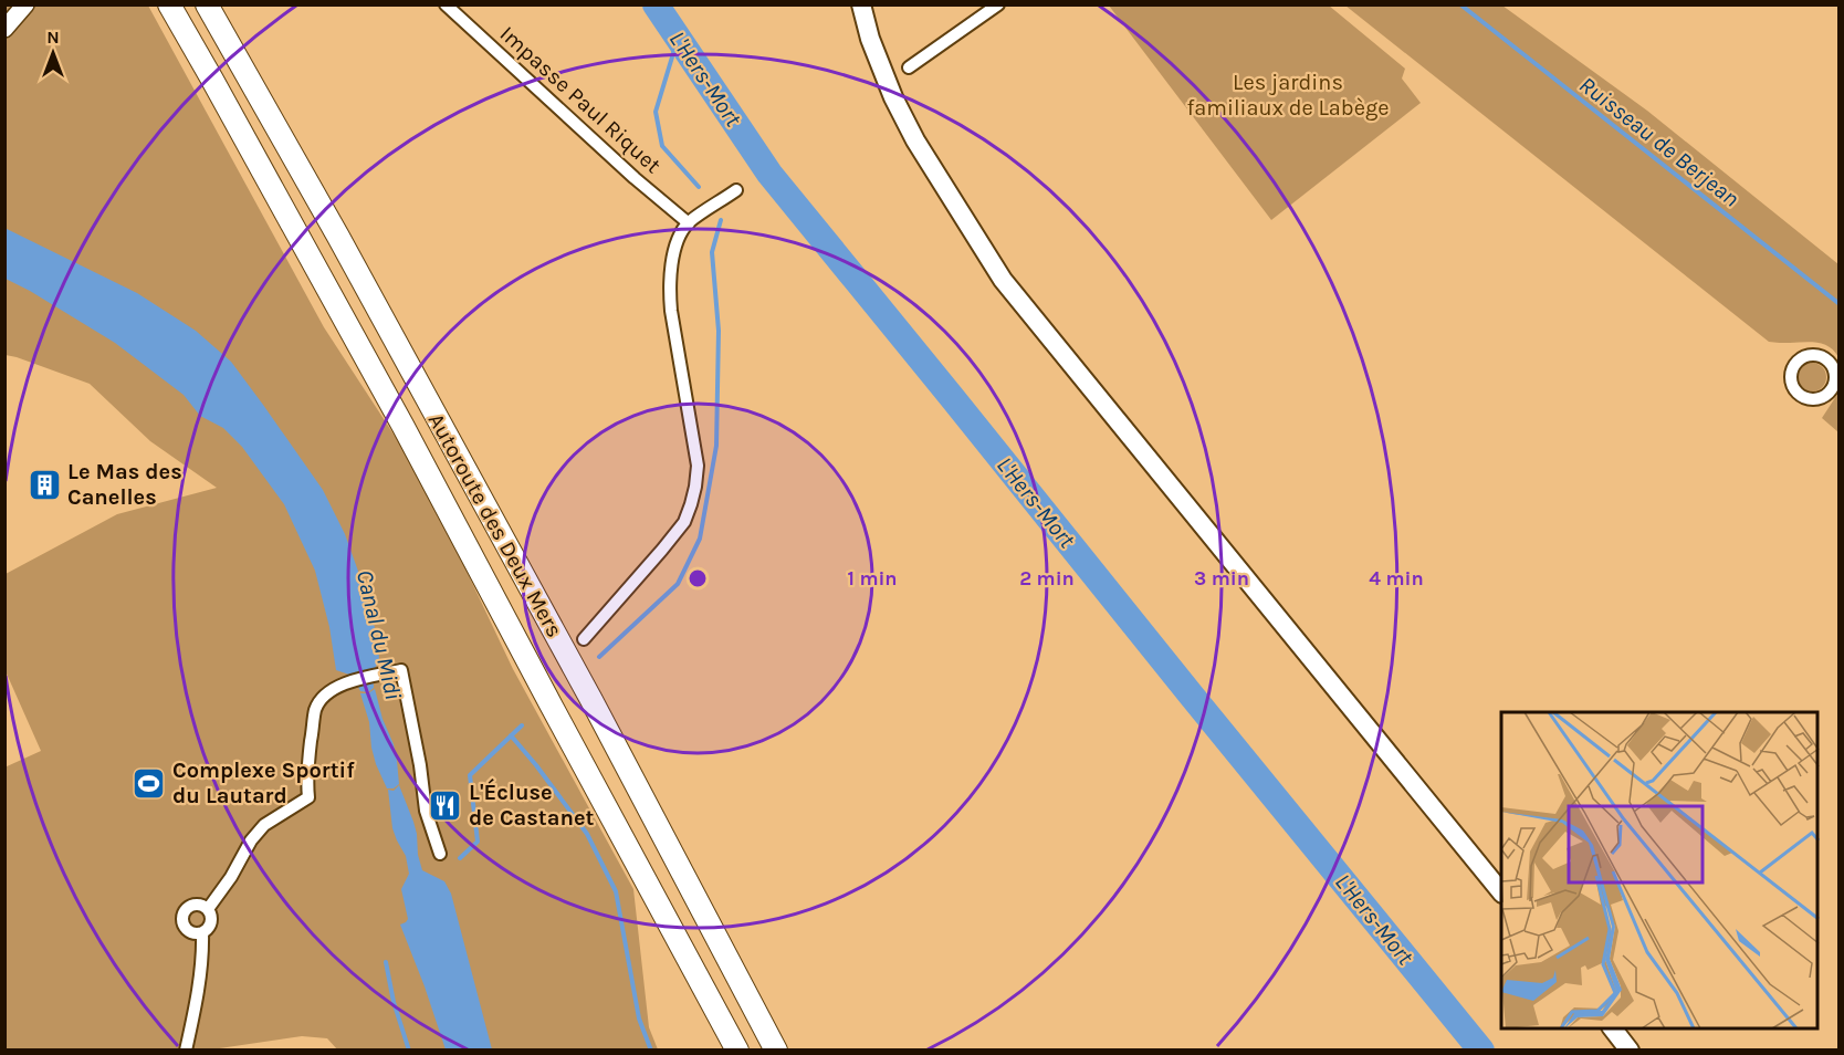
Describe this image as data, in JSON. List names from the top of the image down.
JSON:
{
  "streets": {
    "highway": ["Autoroute des Deux Mers"],
    "street": ["Impasse Paul Riquet"]
  },
  "water": ["L'Hers-Mort", "Ruisseau de Berjean", "Canal du Midi"],
  "parks": ["Les jardins familiaux de Labège"],
  "places": {
    "building": ["Le Mas des Canelles"],
    "sports": ["Complexe Sportif du Lautard"],
    "restaurant": ["L'Écluse de Castanet"]
  },
  "north": "top",
  "rings": [
    "1 min",
    "2 min",
    "3 min",
    "4 min"
  ]
}
